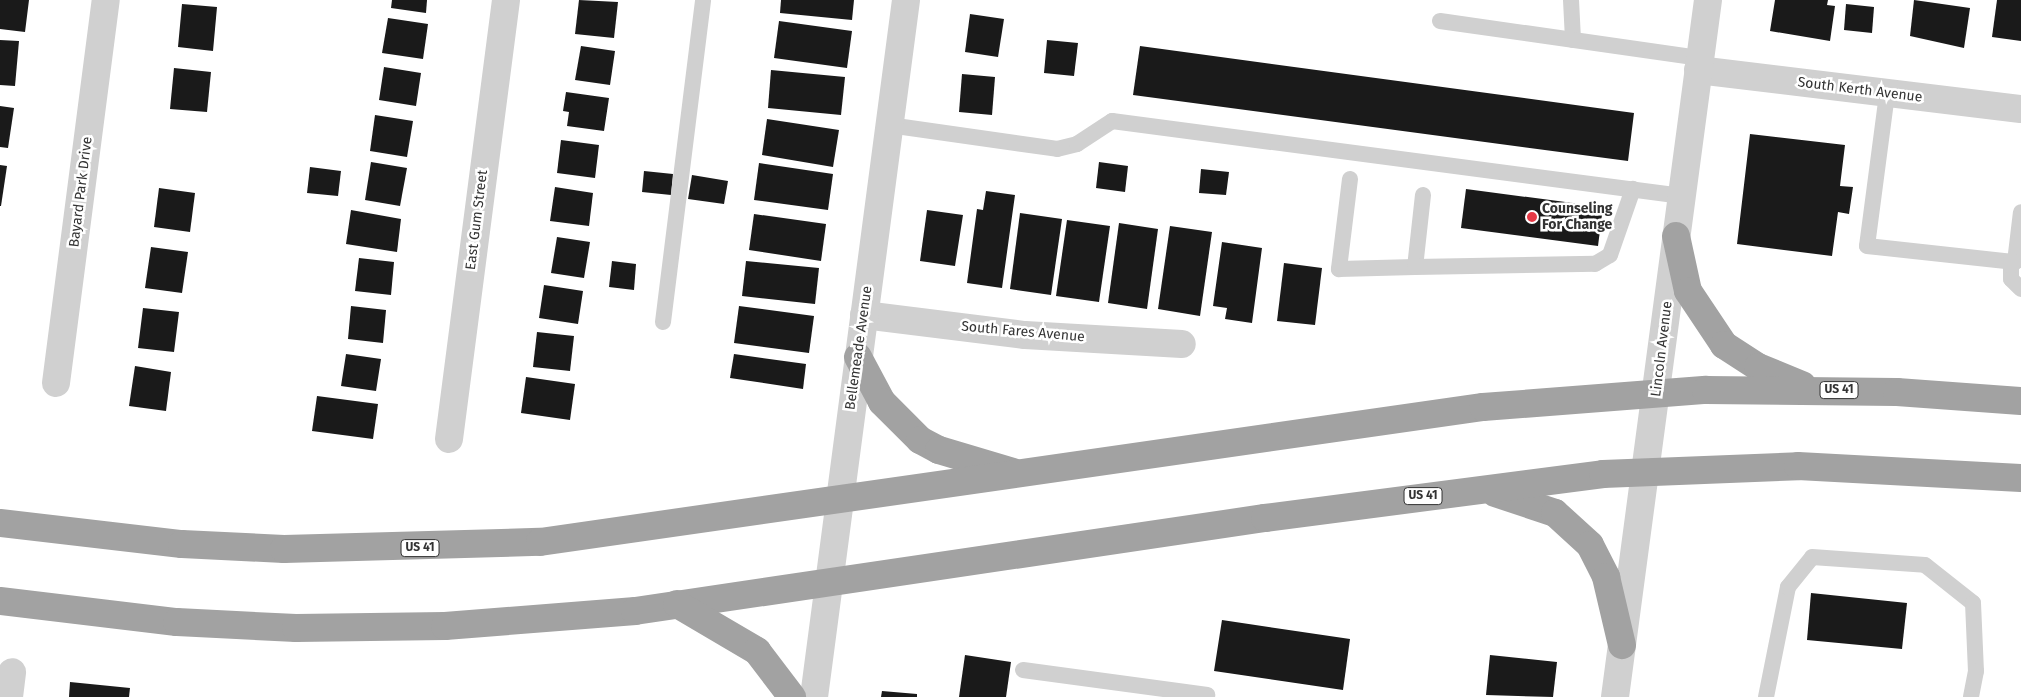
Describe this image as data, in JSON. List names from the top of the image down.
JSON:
{
  "streets": {
    "highway": ["US 41"],
    "street": [
      "South Kerth Avenue",
      "Bayard Park Drive",
      "East Gum Street",
      "South Fares Avenue",
      "Bellemeade Avenue",
      "Lincoln Avenue"
    ]
  },
  "crossings": [
    ["South Kerth Avenue", "Lincoln Avenue"],
    ["South Fares Avenue", "Bellemeade Avenue"],
    ["Bellemeade Avenue", "US 41"],
    ["Lincoln Avenue", "US 41"]
  ],
  "places": ["Counseling For Change"]
}
